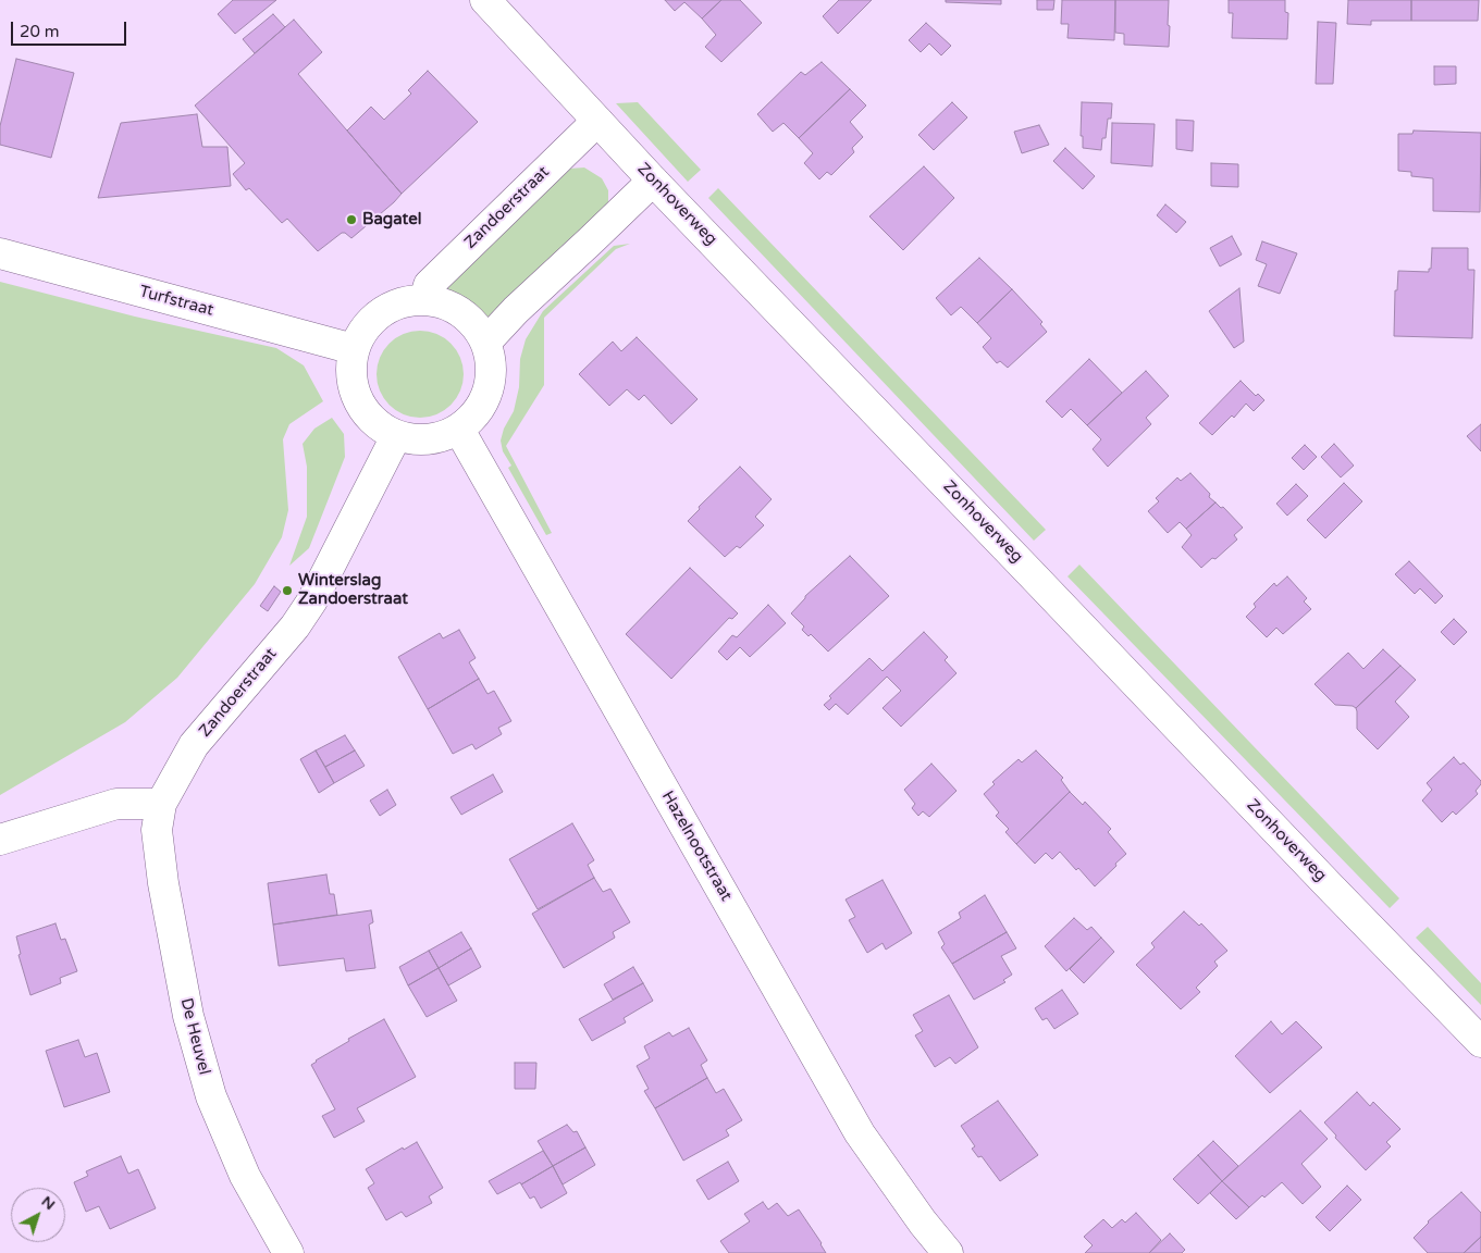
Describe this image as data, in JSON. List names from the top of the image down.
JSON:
{
  "streets": {
    "street": [
      "Zonhoverweg",
      "Zandoerstraat",
      "Turfstraat",
      "Hazelnootstraat",
      "De Heuvel"
    ]
  },
  "crossings": [
    ["Zonhoverweg", "Zandoerstraat"],
    ["Zandoerstraat", "Turfstraat"],
    ["Zandoerstraat", "Hazelnootstraat"],
    ["Zandoerstraat", "De Heuvel"],
    ["Turfstraat", "Hazelnootstraat"]
  ],
  "places": ["Bagatel", "Winterslag Zandoerstraat"],
  "scale_bar": "20 m",
  "north": "top right"
}
